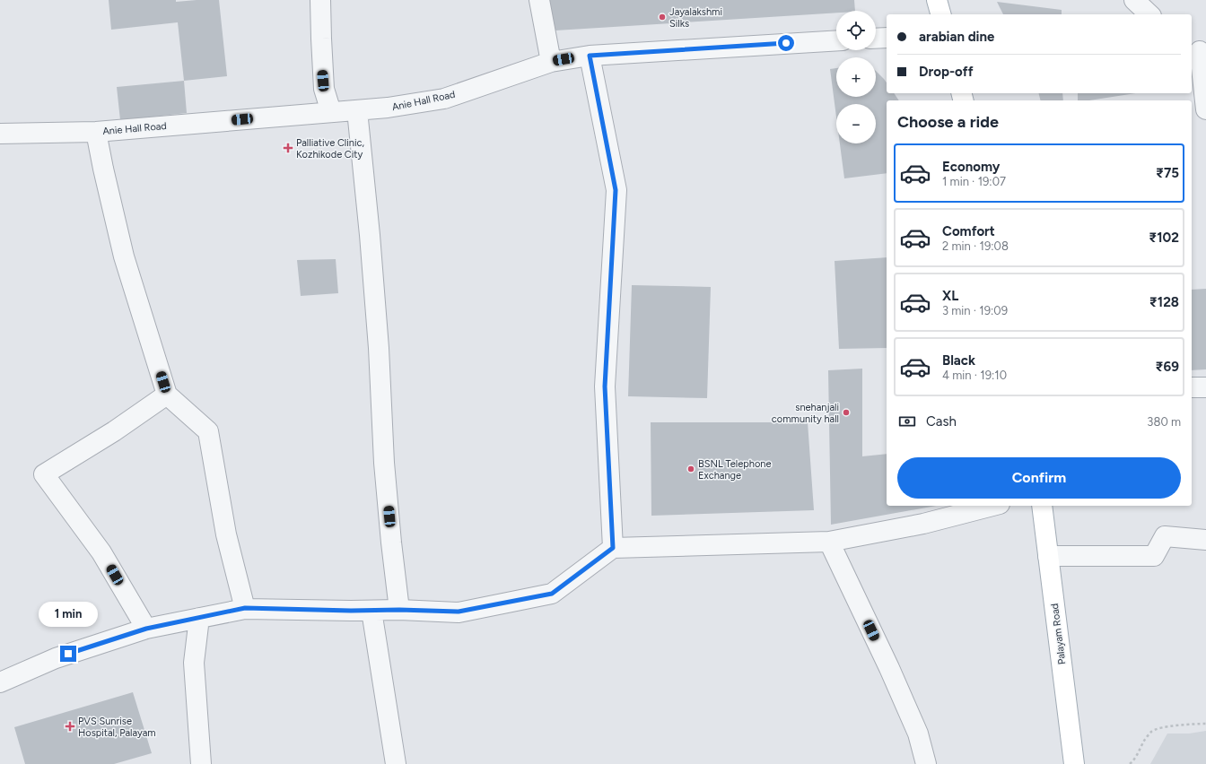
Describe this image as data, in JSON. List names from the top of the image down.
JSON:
{
  "streets": {
    "main road": ["Palayam Road"],
    "street": ["Anie Hall Road"]
  },
  "places": {
    "other": ["Jayalakshmi Silks", "snehanjali community hall", "BSNL Telephone Exchange"],
    "health": ["Palliative Clinic, Kozhikode City", "PVS Sunrise Hospital, Palayam"]
  },
  "page": {
    "map_buttons": ["+", "−"],
    "banner": ["arabian dine", "Drop-off"],
    "heading": "Choose a ride",
    "list": [
      {
        "name": "Economy",
        "note": "1 min · 19:07",
        "value": "₹75"
      },
      {
        "name": "Comfort",
        "note": "2 min · 19:08",
        "value": "₹102"
      },
      {
        "name": "XL",
        "note": "3 min · 19:09",
        "value": "₹128"
      },
      {
        "name": "Black",
        "note": "4 min · 19:10",
        "value": "₹69"
      }
    ],
    "pay": ["Cash", "380 m"],
    "buttons": "Confirm",
    "bubble": "1 min"
  }
}
